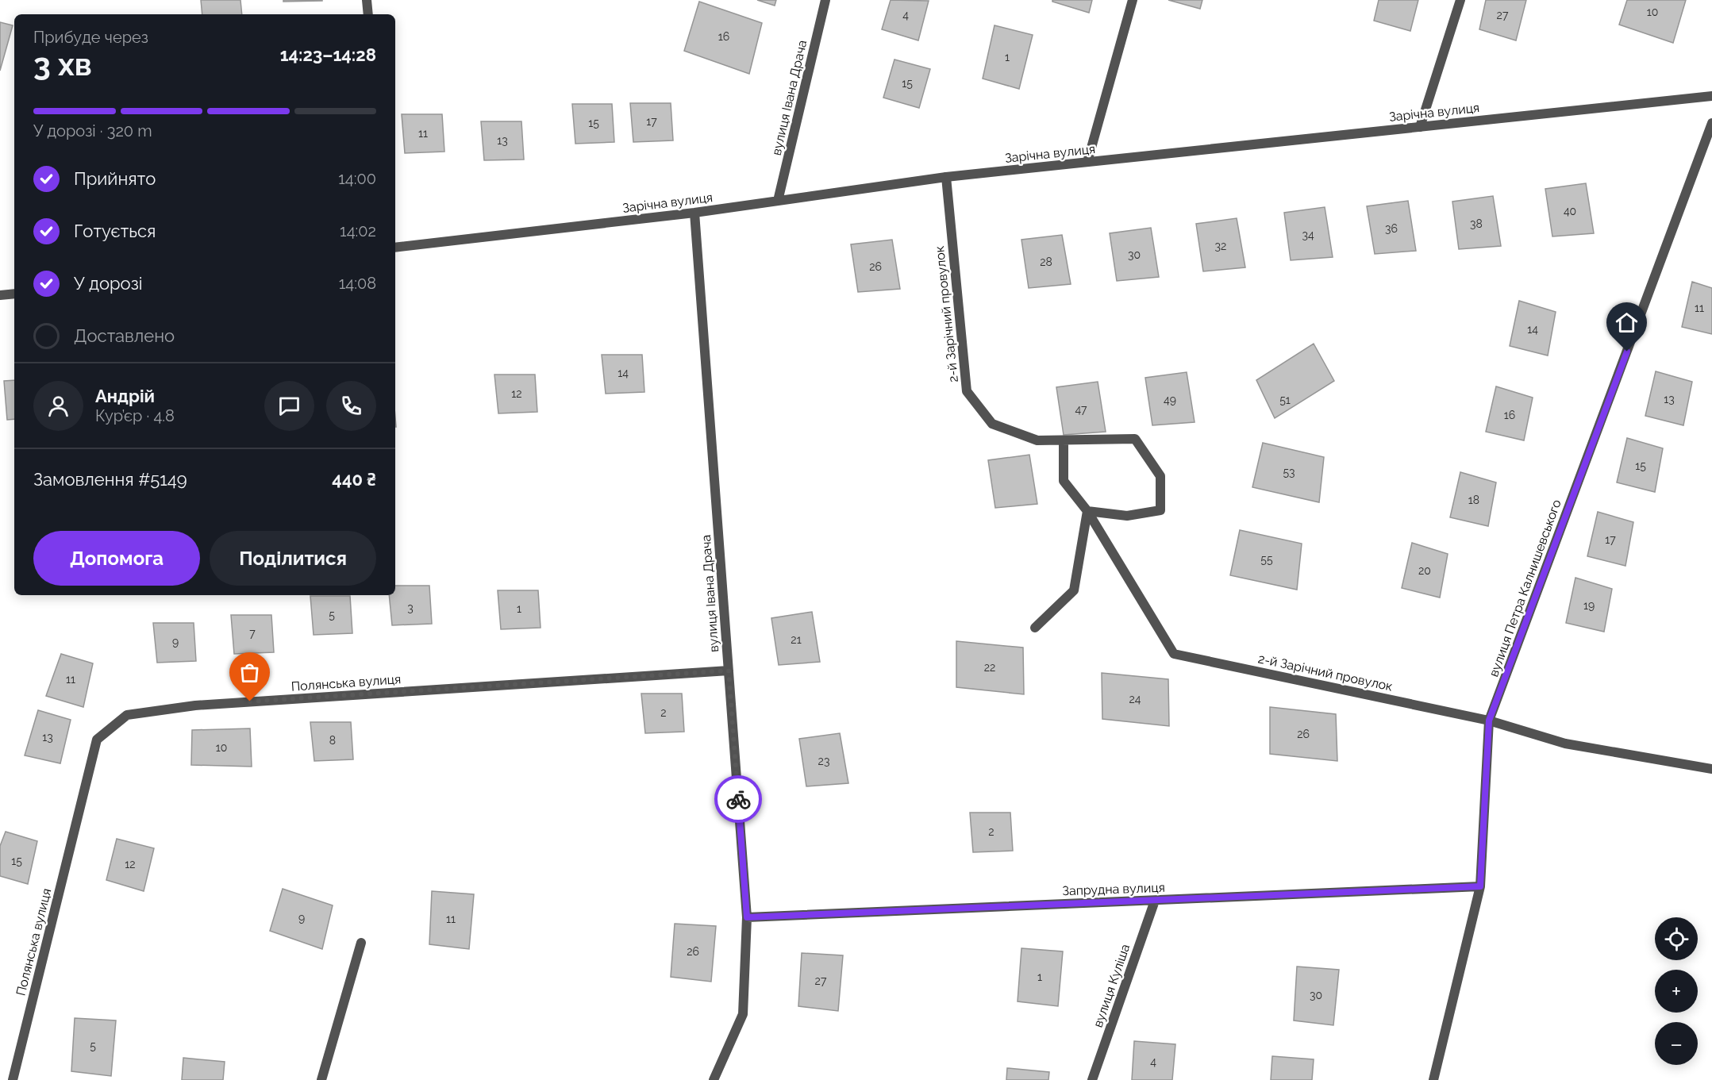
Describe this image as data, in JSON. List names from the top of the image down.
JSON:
{
  "streets": {
    "street": [
      "вулиця Івана Драча",
      "Зарічна вулиця",
      "2-й Зарічний провулок",
      "вулиця Петра Калнишевського",
      "Полянська вулиця",
      "Запрудна вулиця",
      "вулиця Куліша"
    ]
  },
  "crossings": [
    ["вулиця Івана Драча", "Зарічна вулиця"],
    ["вулиця Івана Драча", "Полянська вулиця"],
    ["вулиця Івана Драча", "Запрудна вулиця"],
    ["Зарічна вулиця", "2-й Зарічний провулок"],
    ["2-й Зарічний провулок", "вулиця Петра Калнишевського"],
    ["вулиця Петра Калнишевського", "Запрудна вулиця"],
    ["Запрудна вулиця", "вулиця Куліша"]
  ],
  "house_numbers": [
    "10",
    "4",
    "27",
    "16",
    "1",
    "15",
    "17",
    "15",
    "11",
    "13",
    "40",
    "38",
    "36",
    "34",
    "32",
    "30",
    "28",
    "26",
    "11",
    "14",
    "14",
    "12",
    "13",
    "49",
    "51",
    "47",
    "16",
    "15",
    "53",
    "18",
    "17",
    "55",
    "20",
    "19",
    "3",
    "1",
    "5",
    "7",
    "21",
    "9",
    "22",
    "11",
    "24",
    "2",
    "26",
    "13",
    "8",
    "10",
    "23",
    "2",
    "15",
    "12",
    "9",
    "11",
    "26",
    "1",
    "27",
    "30",
    "5",
    "4"
  ],
  "page": {
    "heading": ["3 хв", "Прибуде через", "14:23–14:28"],
    "panel": [
      "Андрій",
      "Кур’єр · 4.8",
      "Замовлення #5149",
      "440 ₴"
    ],
    "bar": "У дорозі · 320 m",
    "list": [
      ["Прийнято", "14:00"],
      ["Готується", "14:02"],
      ["У дорозі", "14:08"],
      "Доставлено"
    ],
    "buttons": ["Допомога", "Поділитися"],
    "map_buttons": ["+", "−"]
  }
}
